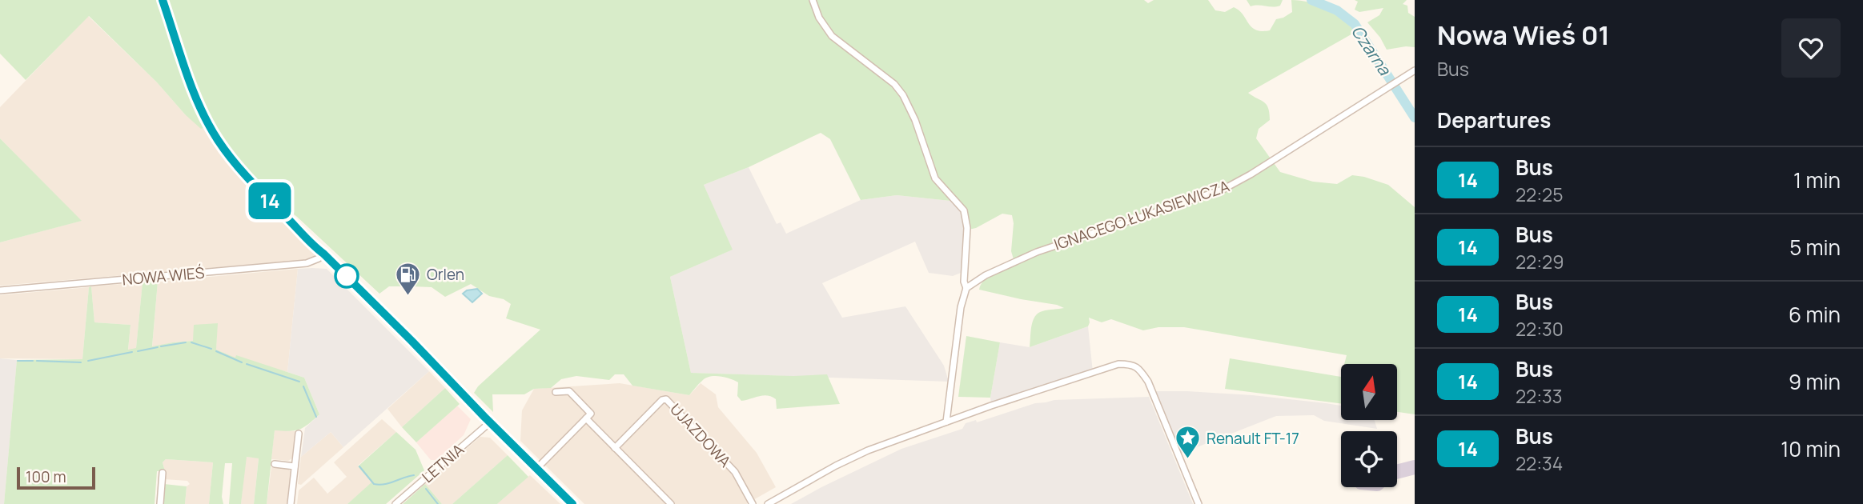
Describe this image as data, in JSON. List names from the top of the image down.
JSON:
{
  "streets": {
    "street": [
      "IGNACEGO ŁUKASIEWICZA",
      "NOWA WIEŚ",
      "UJAZDOWA",
      "LETNIA"
    ]
  },
  "water": ["Czarna"],
  "places": {
    "fuel station": ["Orlen"],
    "place": ["Renault FT-17"]
  },
  "lines": ["bus line 14"],
  "scale_bar": "100 m",
  "north": "top",
  "page": {
    "on_map": "14",
    "heading": [
      ["Nowa Wieś 01", "Bus"],
      "Departures"
    ],
    "list": [
      {
        "mark": "14",
        "name": "Bus",
        "note": "22:25",
        "value": "1 min"
      },
      {
        "mark": "14",
        "name": "Bus",
        "note": "22:29",
        "value": "5 min"
      },
      {
        "mark": "14",
        "name": "Bus",
        "note": "22:30",
        "value": "6 min"
      },
      {
        "mark": "14",
        "name": "Bus",
        "note": "22:33",
        "value": "9 min"
      },
      {
        "mark": "14",
        "name": "Bus",
        "note": "22:34",
        "value": "10 min"
      }
    ],
    "scale": "100 m"
  }
}
